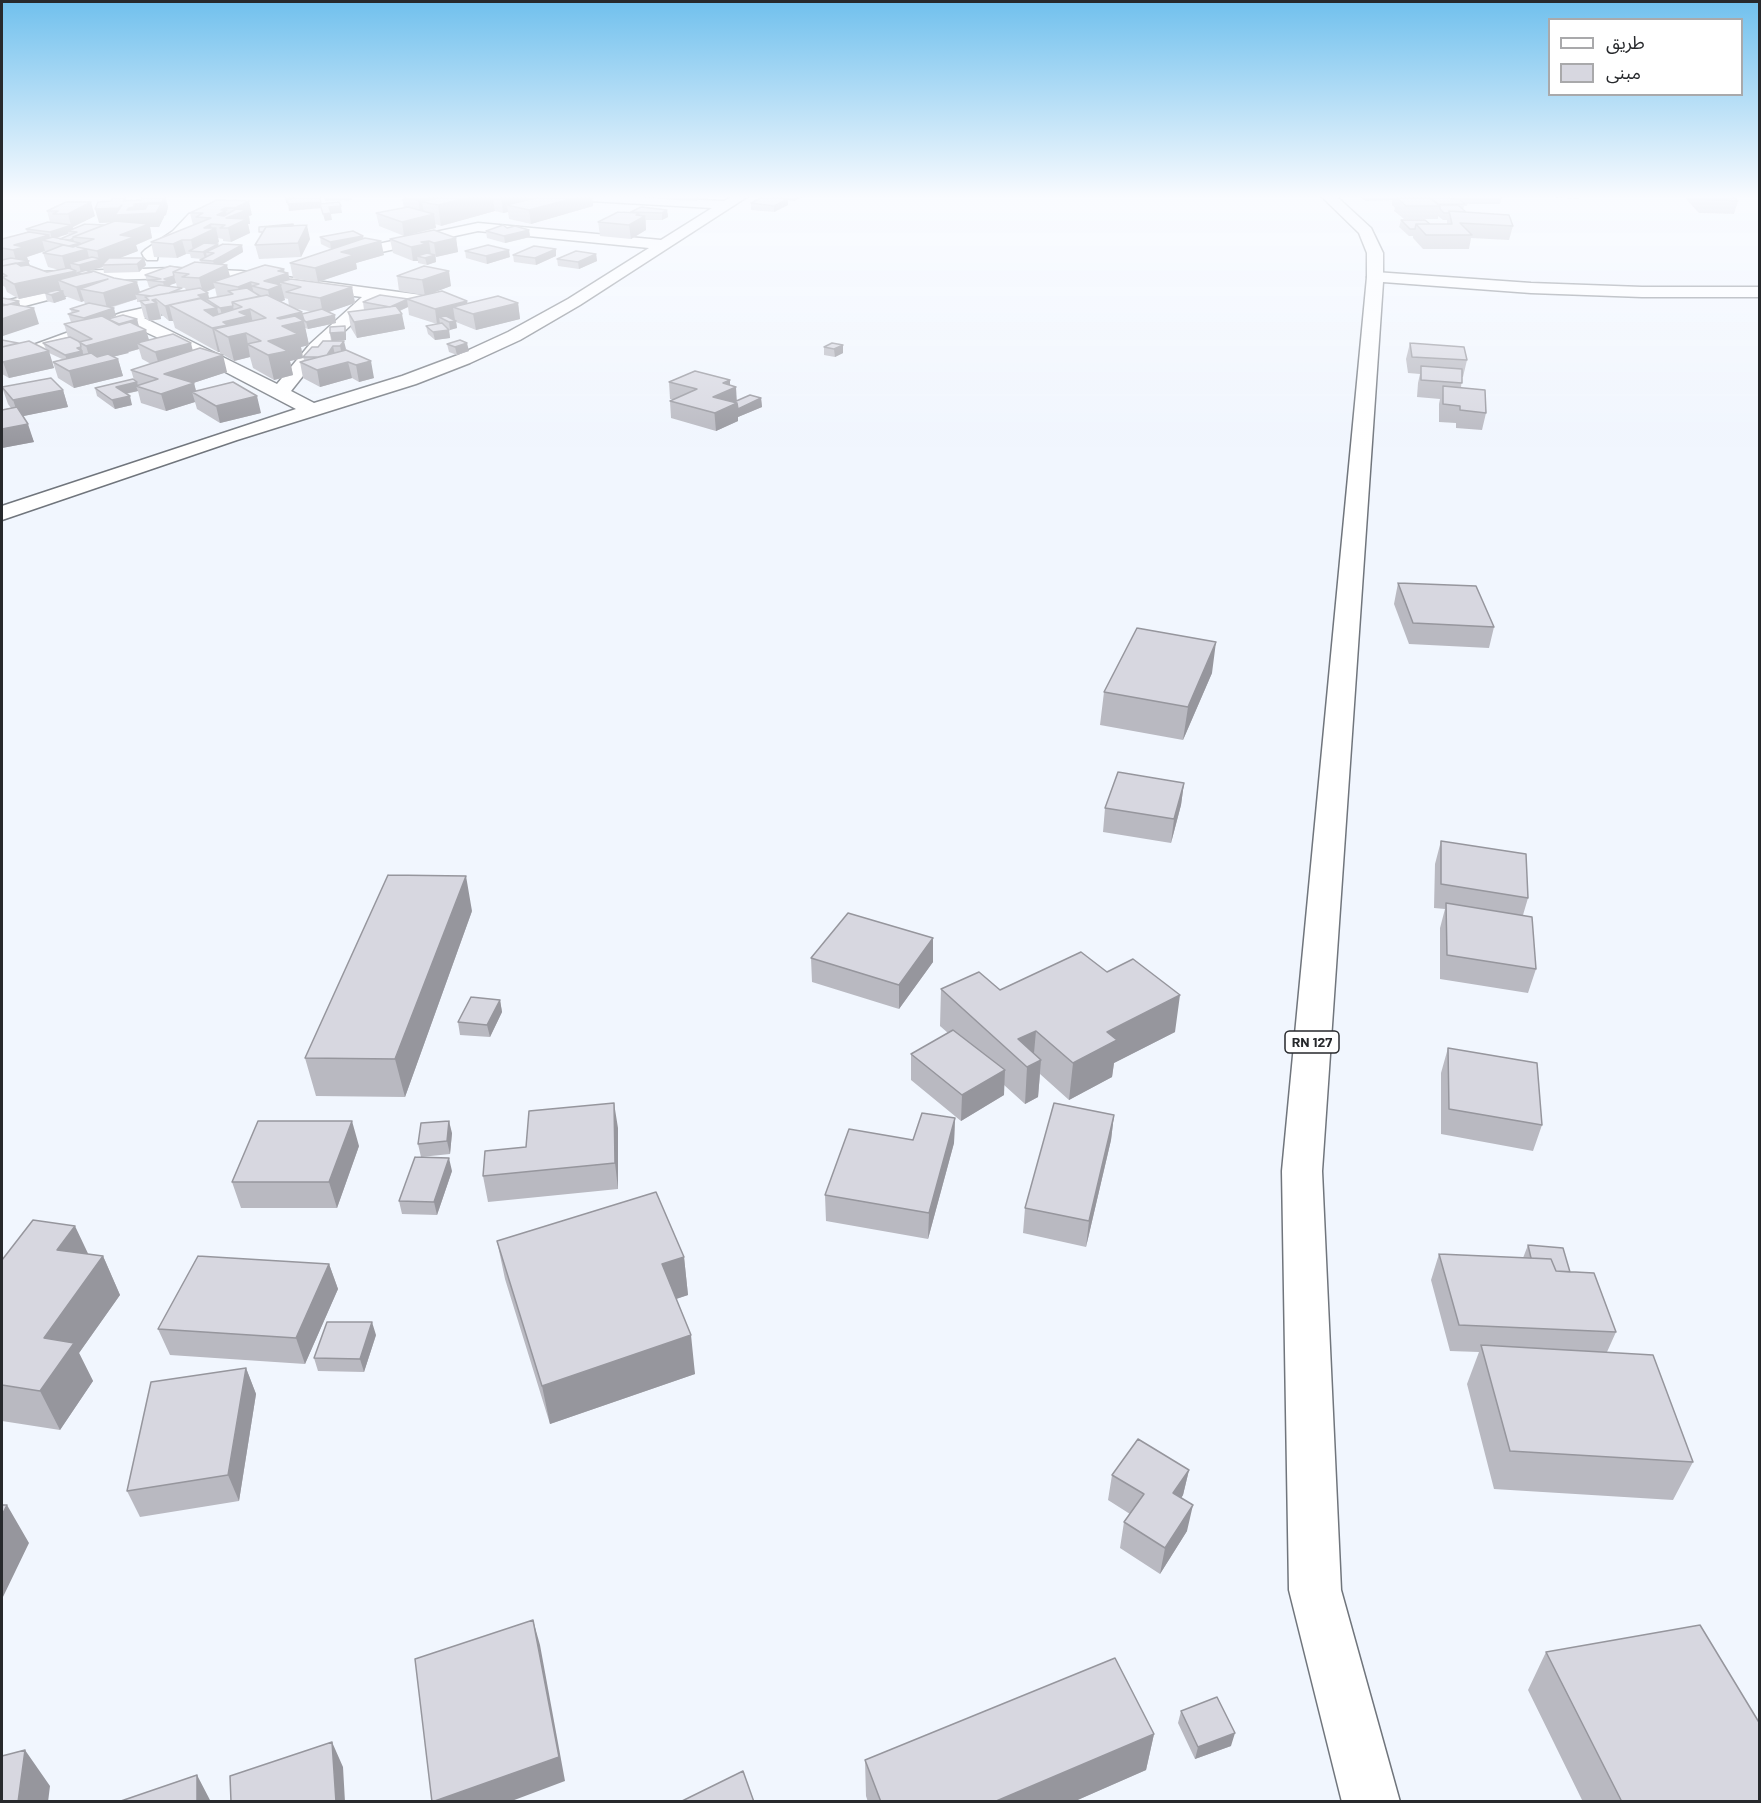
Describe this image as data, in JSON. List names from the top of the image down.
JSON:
{
  "streets": {
    "street": ["RN 127"]
  },
  "legend": ["طريق", "مبنى"]
}
